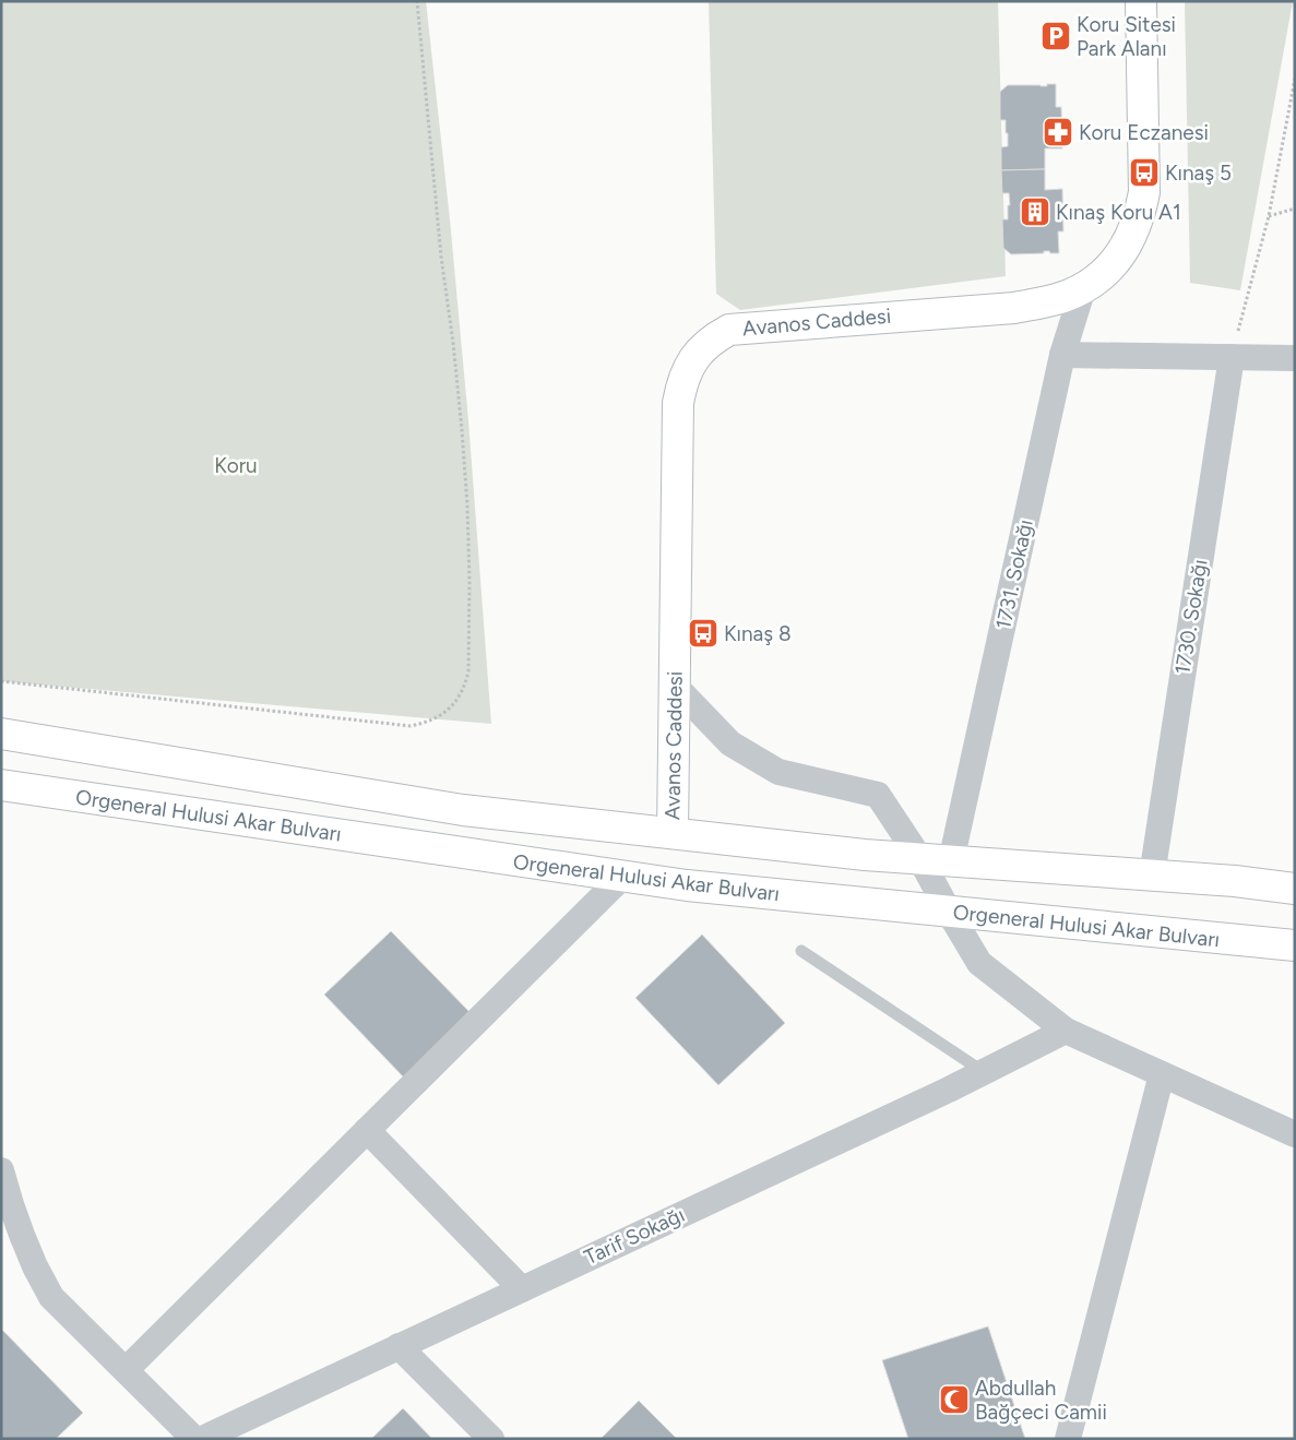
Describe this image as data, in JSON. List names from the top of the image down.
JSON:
{
  "streets": {
    "main road": ["Avanos Caddesi", "Orgeneral Hulusi Akar Bulvarı"],
    "street": ["1731. Sokağı", "1730. Sokağı", "Tarif Sokağı"]
  },
  "crossings": [
    ["Avanos Caddesi", "1731. Sokağı"]
  ],
  "parks": ["Koru"],
  "places": {
    "parking": ["Koru Sitesi Park Alanı"],
    "pharmacy": ["Koru Eczanesi"],
    "bus stop": ["Kınaş 5", "Kınaş 8"],
    "building": ["Kınaş Koru A1"],
    "mosque": ["Abdullah Bağçeci Camii"]
  }
}
